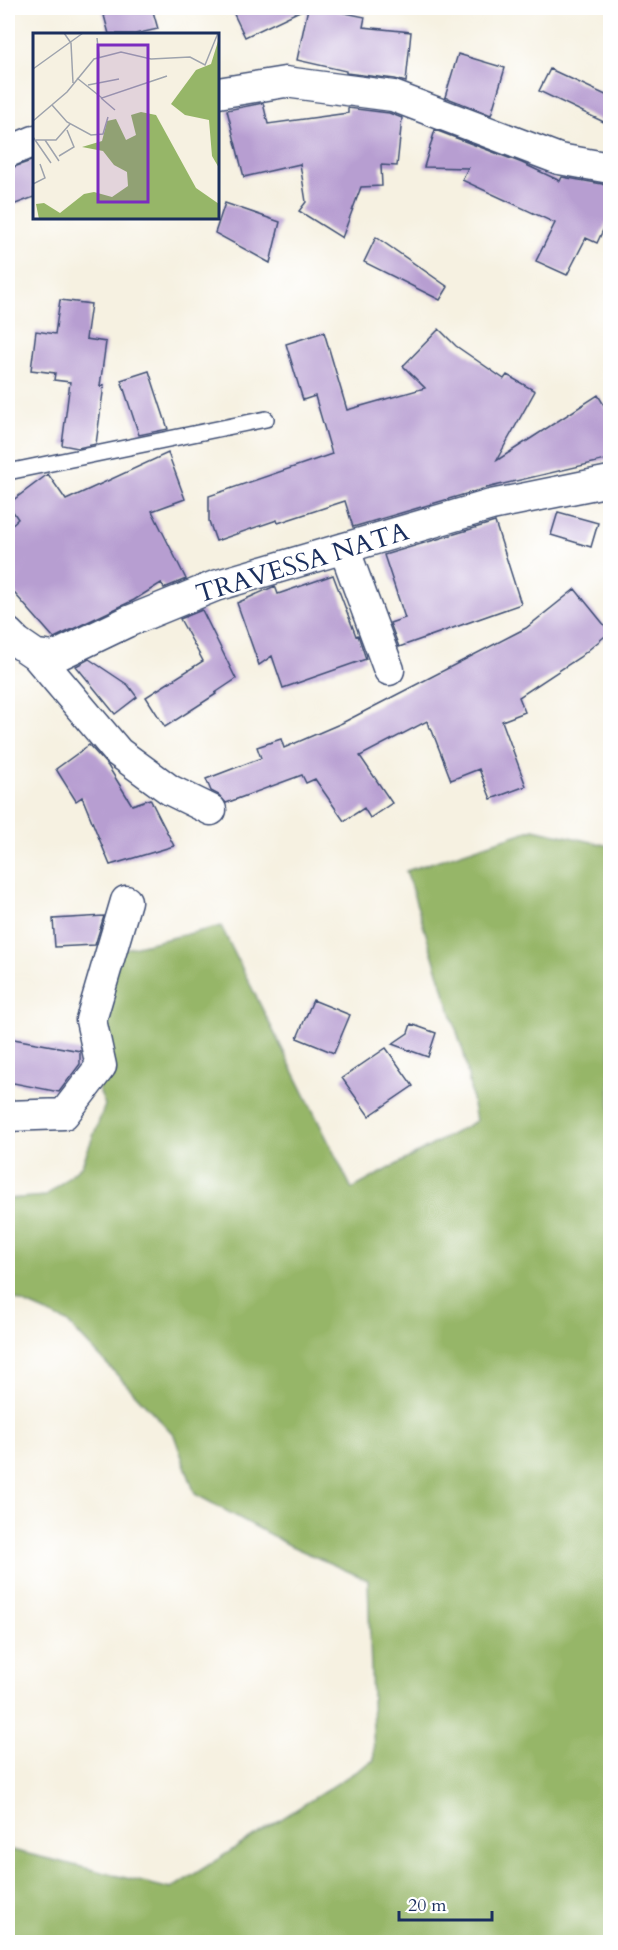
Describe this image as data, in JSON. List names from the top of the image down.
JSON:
{
  "streets": {
    "street": ["TRAVESSA NATA"]
  },
  "scale_bar": "20 m"
}
